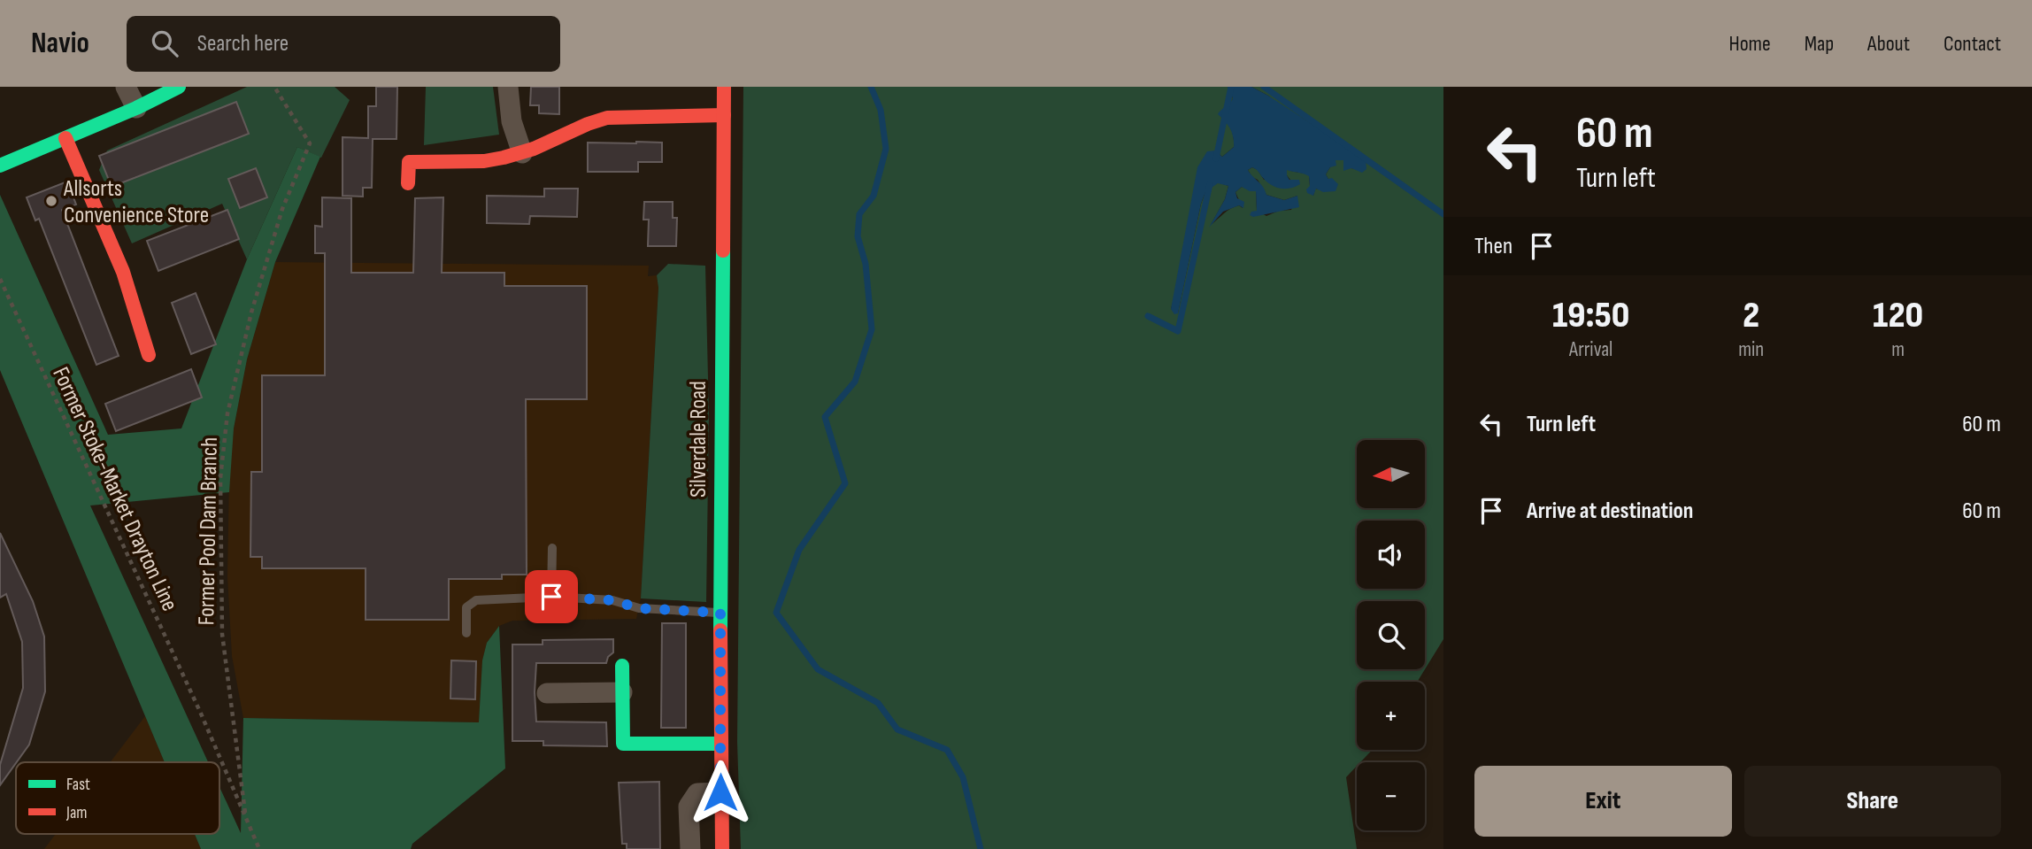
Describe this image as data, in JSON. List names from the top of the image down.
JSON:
{
  "streets": {
    "main road": ["Silverdale Road"],
    "path": ["Former Stoke-Market Drayton Line", "Former Pool Dam Branch"]
  },
  "crossings": [
    ["Former Stoke-Market Drayton Line", "Former Pool Dam Branch"]
  ],
  "places": ["Allsorts Convenience Store"],
  "legend": ["Fast", "Jam"],
  "north": "left",
  "page": {
    "header": "Navio",
    "search": "Search here",
    "nav": [
      "Home",
      "Map",
      "About",
      "Contact"
    ],
    "turn": ["60 m", "Turn left"],
    "then": "Then",
    "eta": [
      "19:50",
      "Arrival",
      "2",
      "min",
      "120",
      "m"
    ],
    "list": [
      {
        "name": "Turn left",
        "value": "60 m"
      },
      {
        "name": "Arrive at destination",
        "value": "60 m"
      }
    ],
    "map_buttons": ["+", "−"],
    "buttons": ["Exit", "Share"]
  }
}
